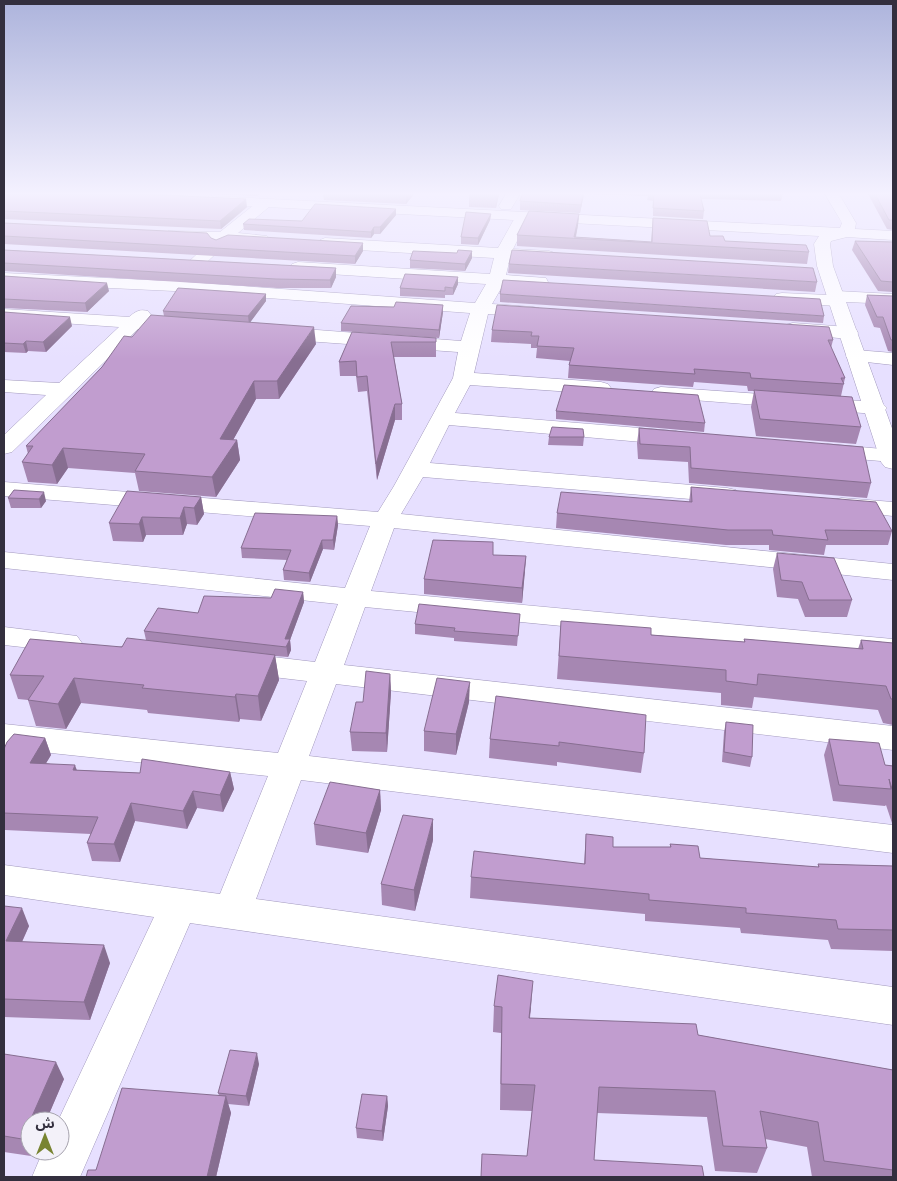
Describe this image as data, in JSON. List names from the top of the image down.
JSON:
{
  "north": "top"
}
